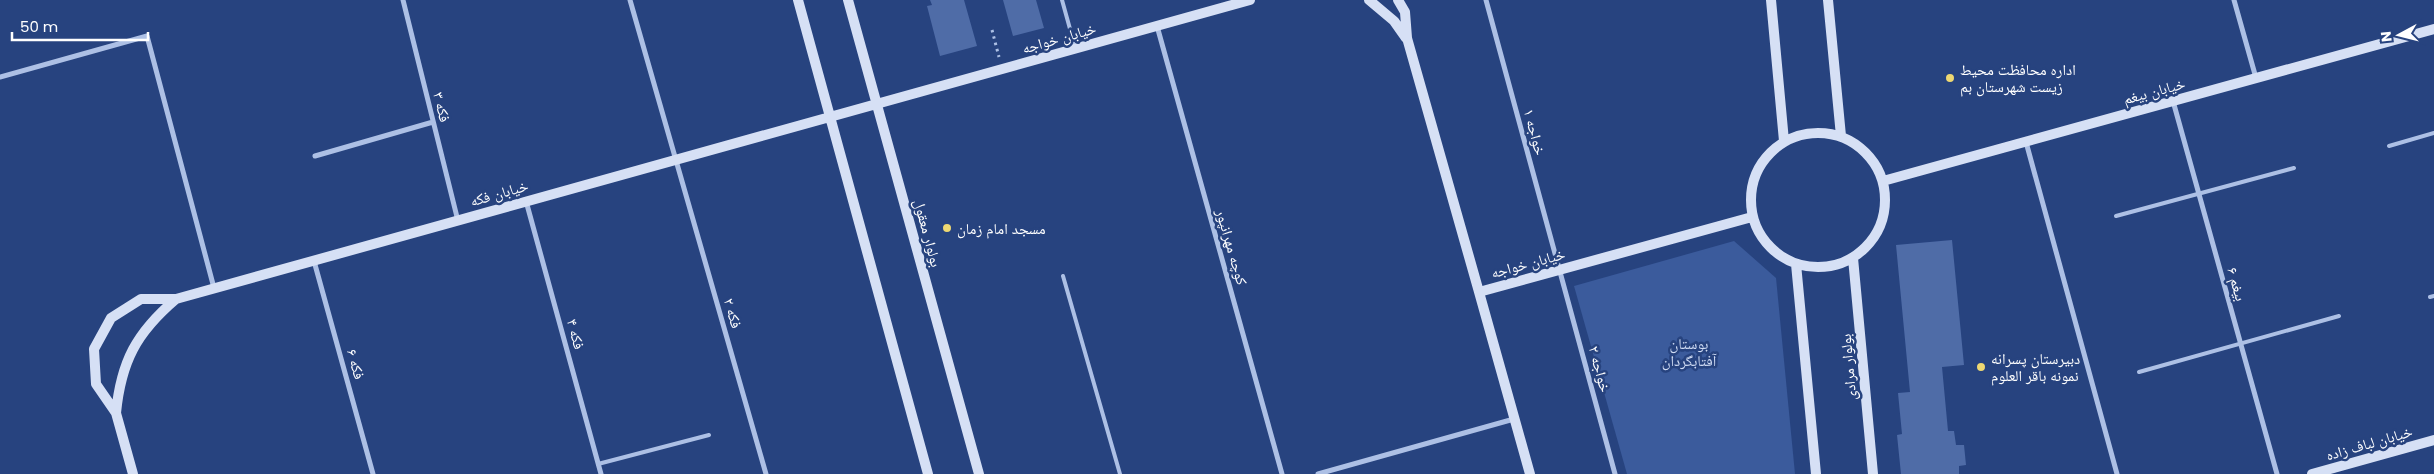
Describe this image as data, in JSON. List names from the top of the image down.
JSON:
{
  "streets": {
    "street": [
      "خیابان خواجه",
      "خیابان بیغم",
      "فکه ۳",
      "خواجه ۱",
      "خیابان فکه",
      "بولوار معقول",
      "کوچه مهرانپور",
      "بیغم ۶",
      "فکه ۲",
      "فکه ۴",
      "فکه ۶",
      "بولوار مرادی",
      "خواجه ۲",
      "خیابان لباف زاده"
    ]
  },
  "crossings": [
    ["خیابان خواجه", "خیابان بیغم"],
    ["خیابان خواجه", "خواجه ۱"],
    ["خیابان خواجه", "خیابان فکه"],
    ["خیابان خواجه", "بولوار معقول"],
    ["خیابان خواجه", "کوچه مهرانپور"],
    ["خیابان خواجه", "بولوار مرادی"],
    ["خیابان خواجه", "خواجه ۲"],
    ["خیابان بیغم", "بیغم ۶"],
    ["خیابان بیغم", "بولوار مرادی"],
    ["فکه ۳", "خیابان فکه"],
    ["خواجه ۱", "خواجه ۲"],
    ["خیابان فکه", "فکه ۲"],
    ["خیابان فکه", "فکه ۴"],
    ["خیابان فکه", "فکه ۶"]
  ],
  "parks": ["بوستان آفتابگردان"],
  "places": ["اداره محافظت محیط زیست شهرستان بم", "مسجد امام زمان", "دبیرستان پسرانه نمونه باقر العلوم"],
  "scale_bar": "50 m",
  "north": "left"
}
